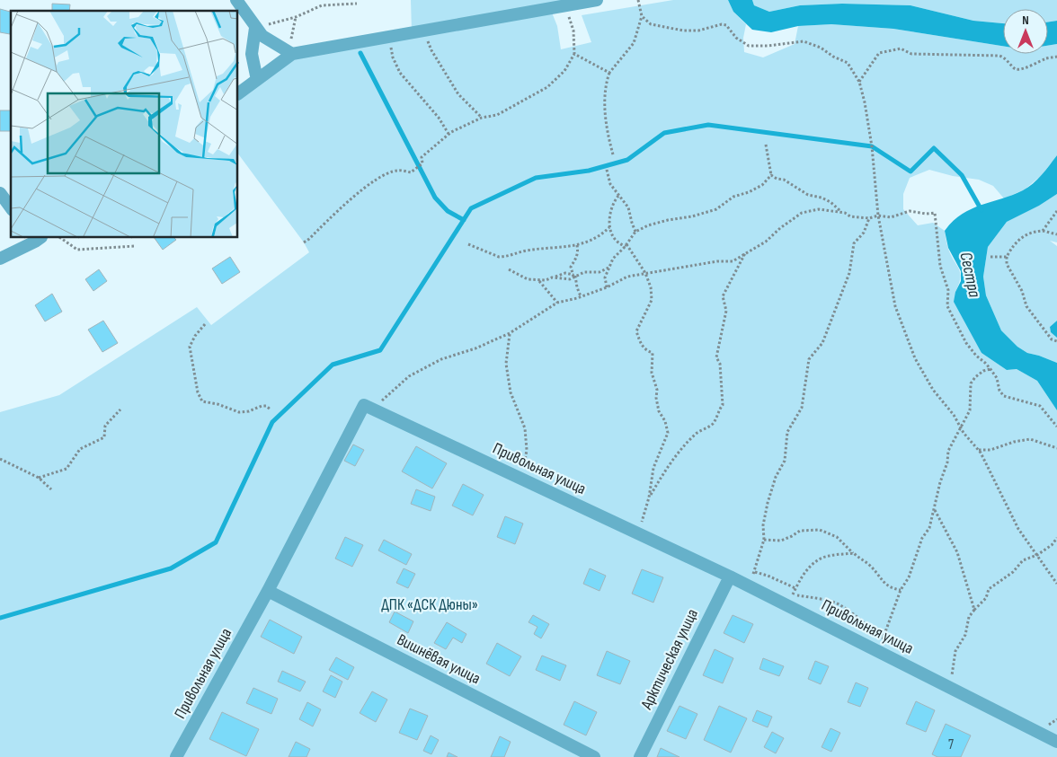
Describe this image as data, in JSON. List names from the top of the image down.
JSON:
{
  "streets": {
    "street": ["Привольная улица", "Вишнёвая улица", "Арктическая улица"]
  },
  "crossings": [
    ["Привольная улица", "Вишнёвая улица"],
    ["Привольная улица", "Арктическая улица"]
  ],
  "water": ["Сестра"],
  "parks": ["ДПК «ДСК Дюны»"],
  "house_numbers": ["7"],
  "north": "top"
}
